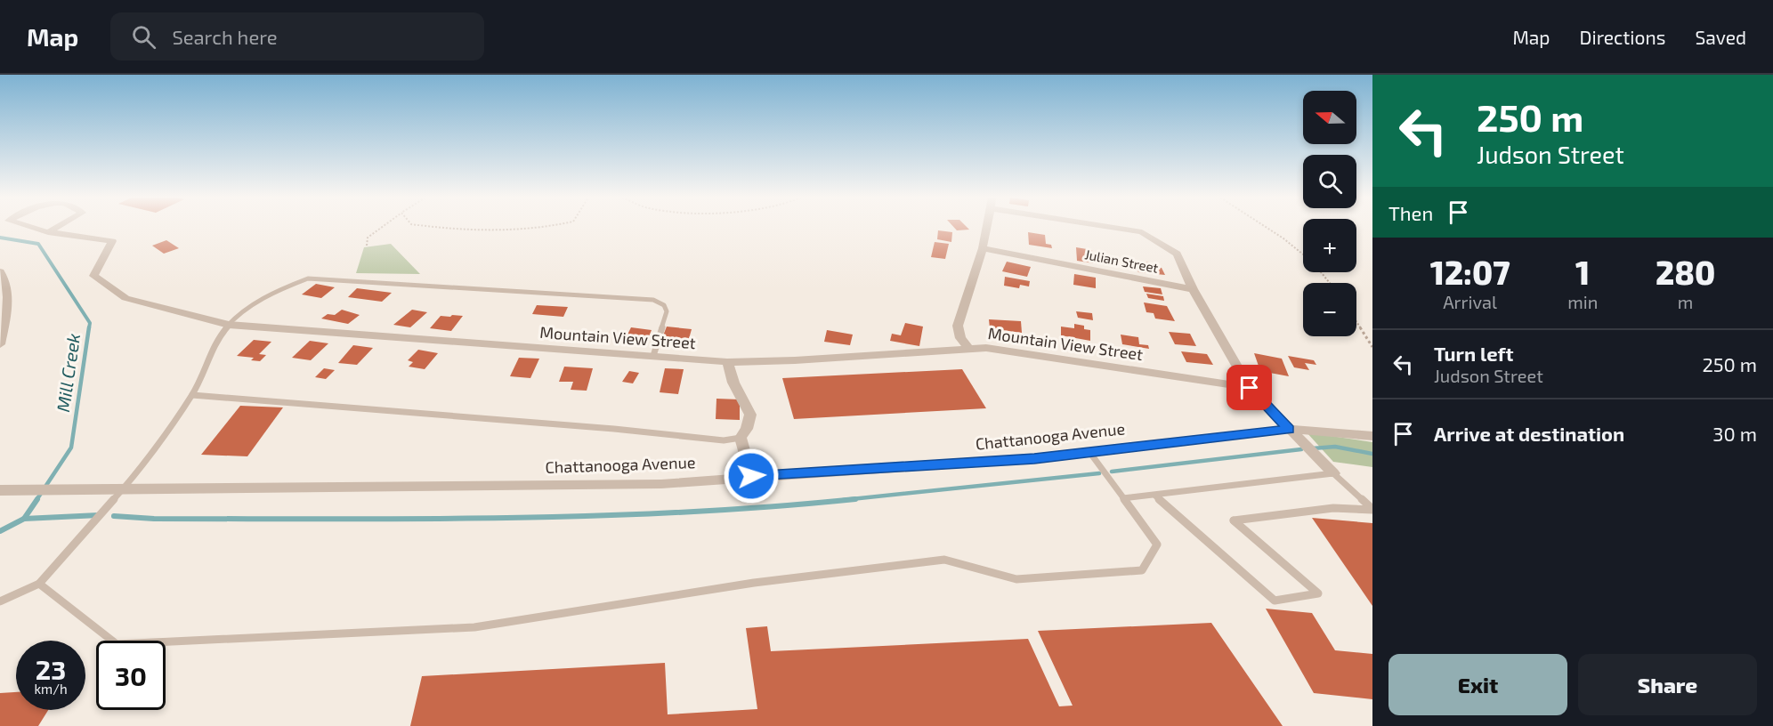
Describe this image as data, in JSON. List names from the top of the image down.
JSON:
{
  "streets": {
    "street": ["Julian Street", "Mountain View Street", "Chattanooga Avenue"]
  },
  "water": ["Mill Creek"],
  "north": "left",
  "page": {
    "header": "Map",
    "search": "Search here",
    "nav": ["Map", "Directions", "Saved"],
    "turn": ["250 m", "Judson Street"],
    "map_buttons": ["+", "−"],
    "then": "Then",
    "eta": [
      "12:07",
      "Arrival",
      "1",
      "min",
      "280",
      "m"
    ],
    "list": [
      {
        "name": "Turn left",
        "note": "Judson Street",
        "value": "250 m"
      },
      {
        "name": "Arrive at destination",
        "value": "30 m"
      }
    ],
    "speed": "23 km/h",
    "limit": "30",
    "buttons": ["Exit", "Share"]
  }
}
